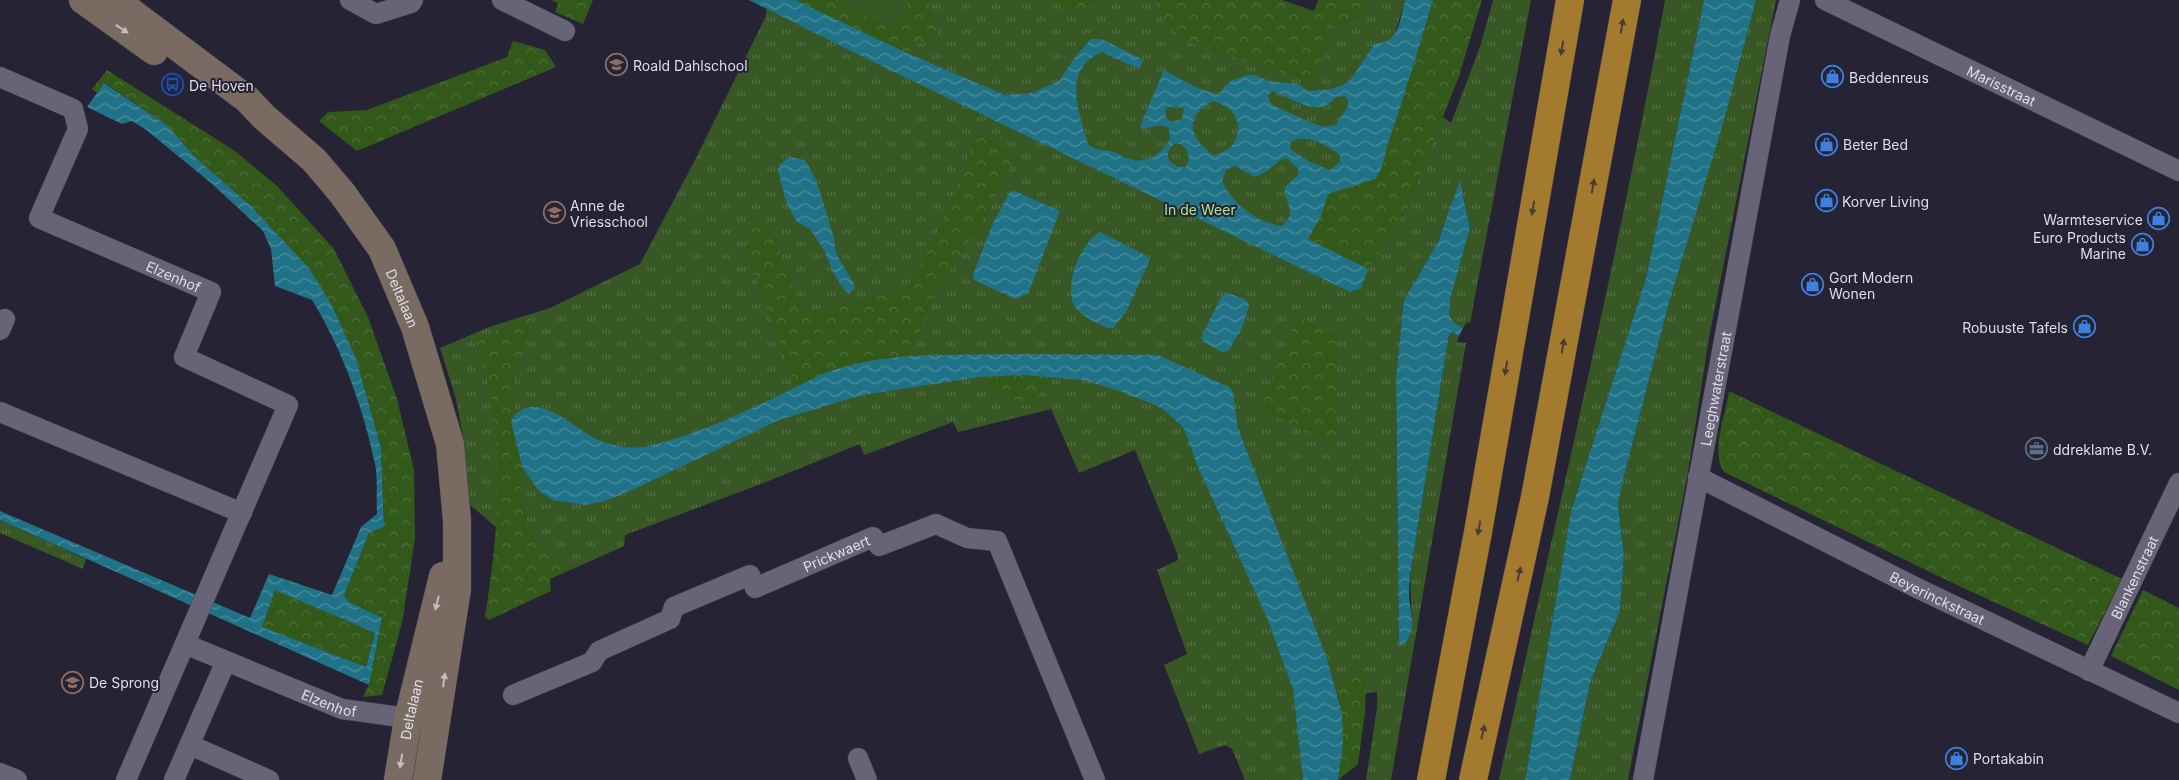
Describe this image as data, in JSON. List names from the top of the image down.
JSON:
{
  "streets": {
    "street": [
      "Marisstraat",
      "Elzenhof",
      "Deltalaan",
      "Leeghwaterstraat",
      "Prickwaert",
      "Blankenstraat",
      "Beyerinckstraat"
    ]
  },
  "crossings": [
    ["Elzenhof", "Deltalaan"],
    ["Leeghwaterstraat", "Beyerinckstraat"],
    ["Blankenstraat", "Beyerinckstraat"]
  ],
  "parks": ["In de Weer"],
  "places": {
    "school or university": ["Roald Dahlschool", "Anne de Vriesschool", "De Sprong"],
    "shop": [
      "Beddenreus",
      "Beter Bed",
      "Korver Living",
      "Warmteservice",
      "Euro Products Marine",
      "Gort Modern Wonen",
      "Robuuste Tafels",
      "Portakabin"
    ],
    "bus stop": ["De Hoven"],
    "office": ["ddreklame B.V."]
  }
}
